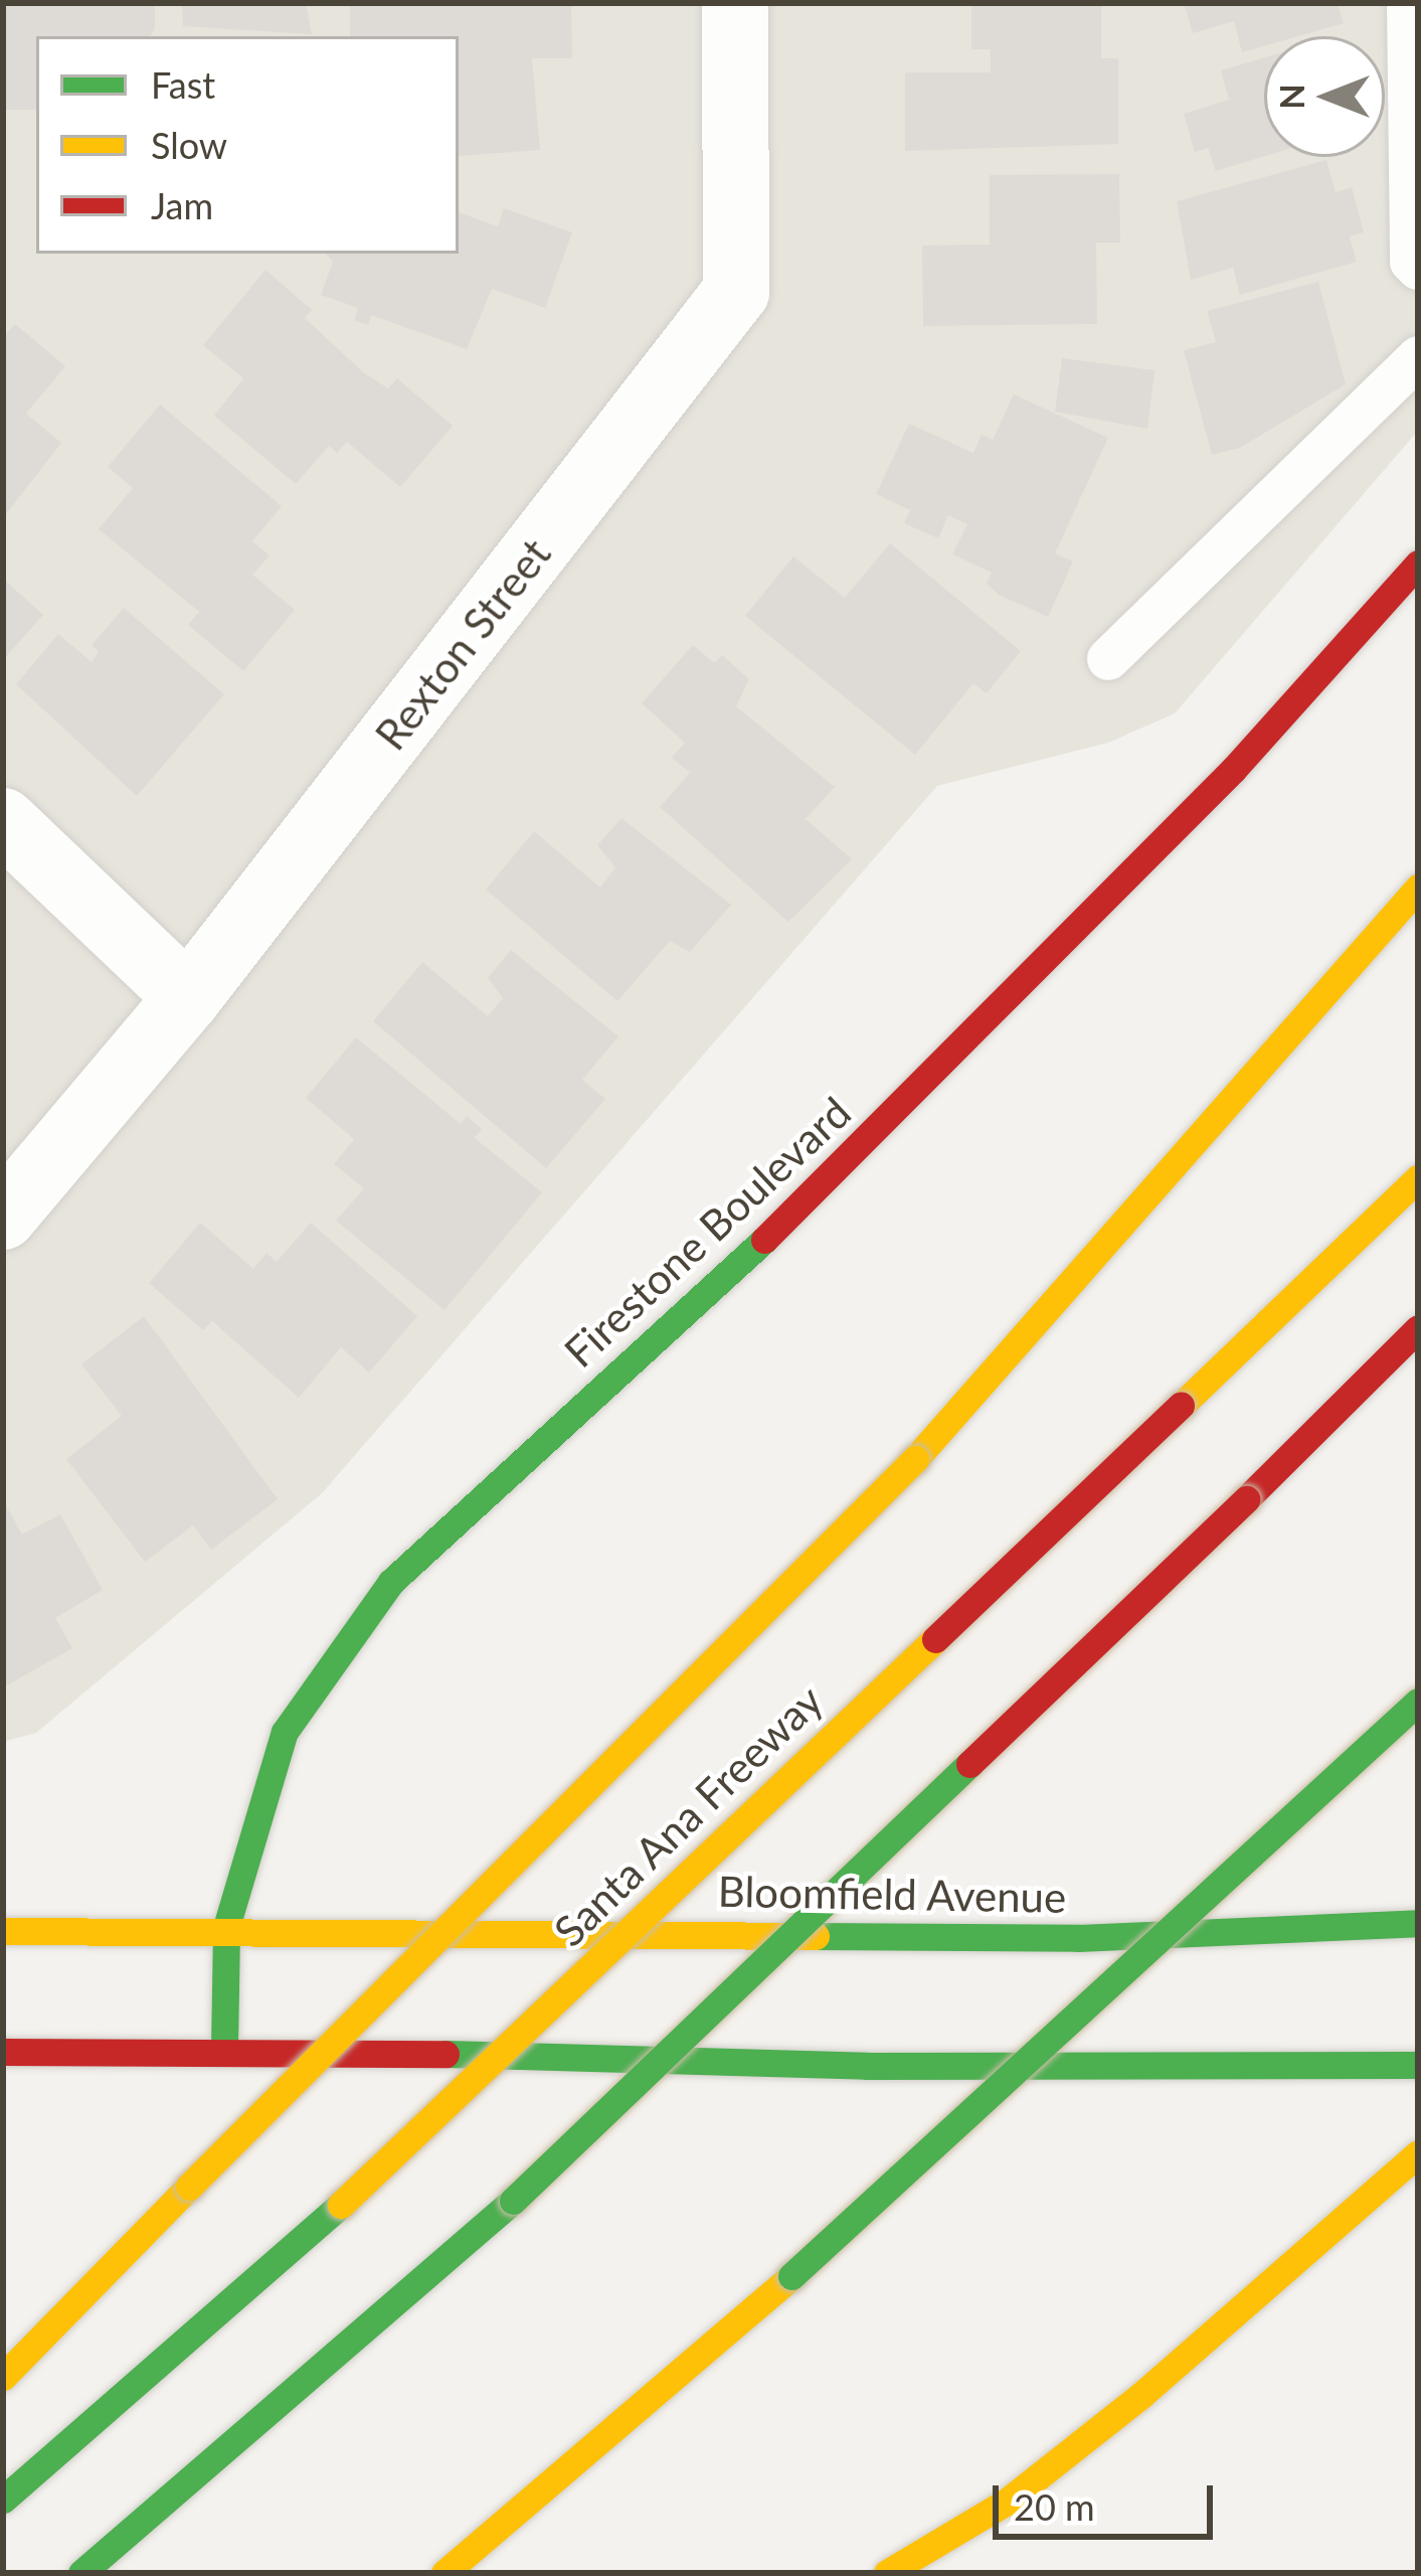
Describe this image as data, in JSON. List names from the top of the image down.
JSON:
{
  "streets": {
    "main road": ["Firestone Boulevard", "Santa Ana Freeway", "Bloomfield Avenue"],
    "street": ["Rexton Street"]
  },
  "crossings": [
    ["Firestone Boulevard", "Bloomfield Avenue"]
  ],
  "legend": ["Fast", "Slow", "Jam"],
  "scale_bar": "20 m",
  "north": "left"
}
